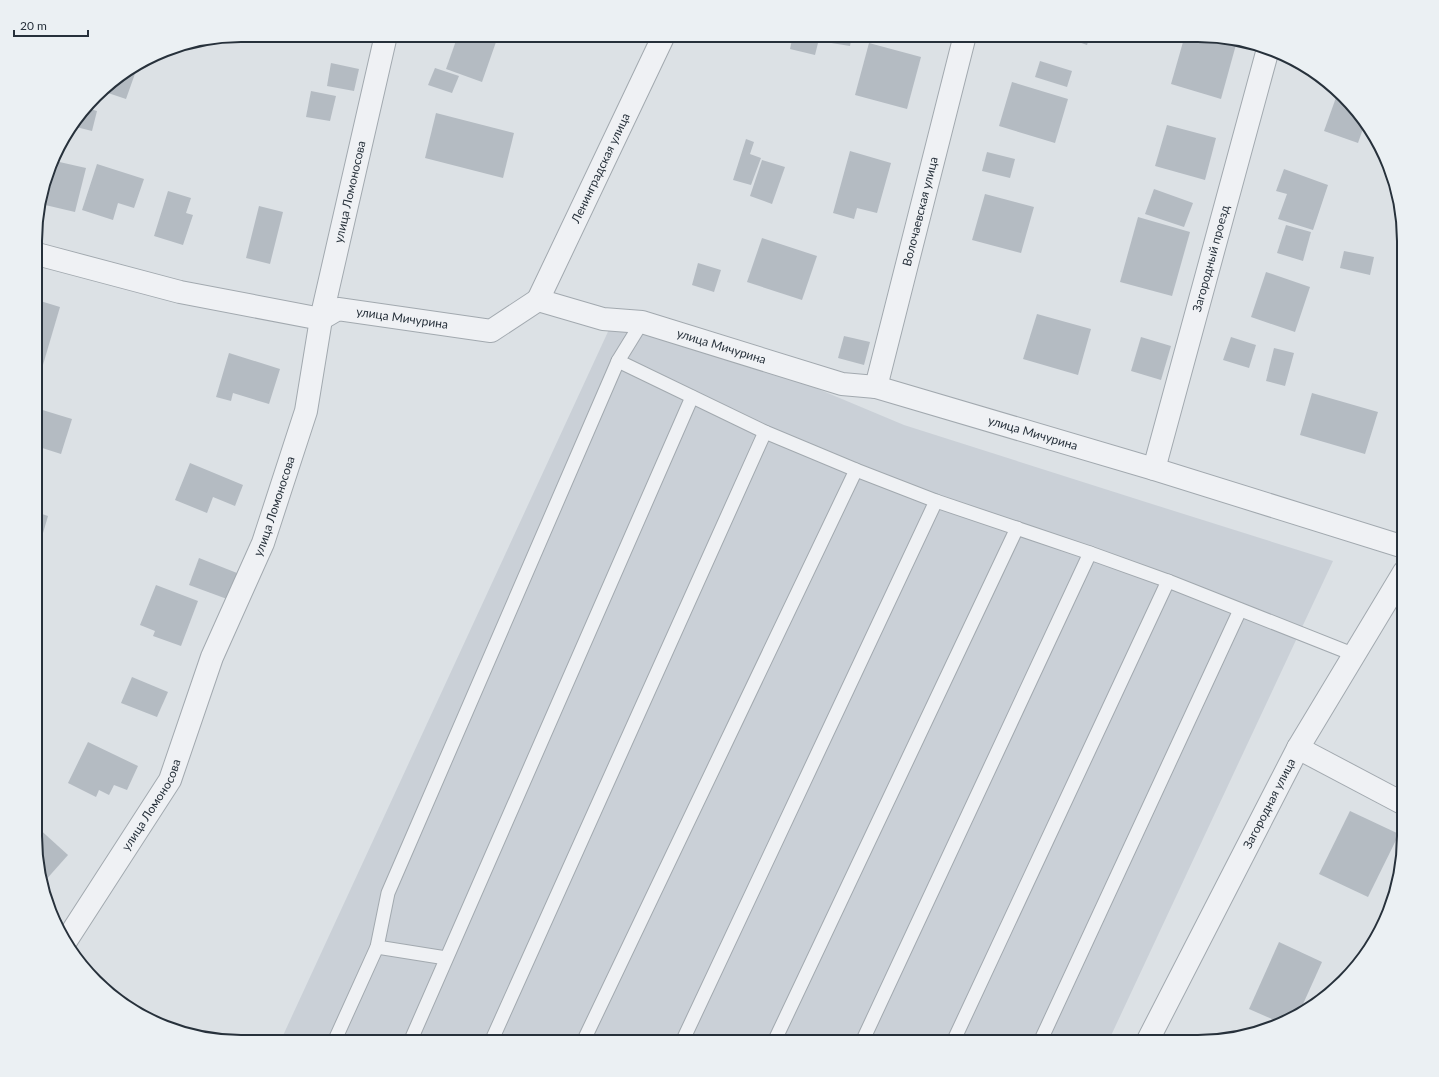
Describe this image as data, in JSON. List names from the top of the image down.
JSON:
{
  "streets": {
    "street": [
      "Ленинградская улица",
      "улица Ломоносова",
      "Волочаевская улица",
      "Загородный проезд",
      "улица Мичурина",
      "Загородная улица"
    ]
  },
  "crossings": [
    ["Ленинградская улица", "улица Мичурина"],
    ["улица Ломоносова", "улица Мичурина"],
    ["Волочаевская улица", "улица Мичурина"],
    ["Загородный проезд", "улица Мичурина"]
  ],
  "scale_bar": "20 m"
}
